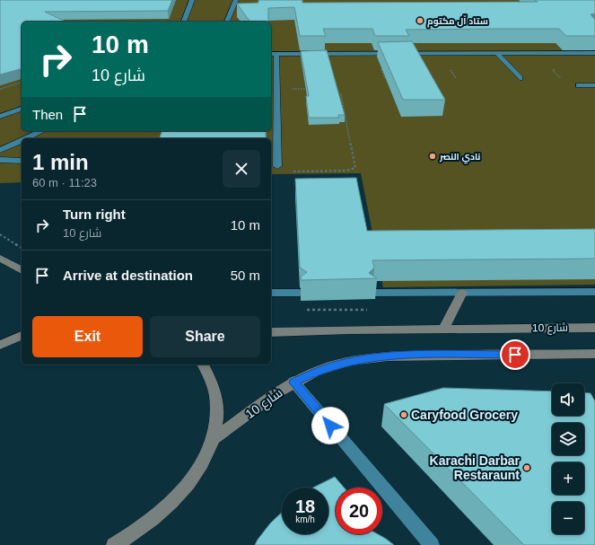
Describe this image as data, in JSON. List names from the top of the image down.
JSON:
{
  "streets": {
    "main road": ["شارع 10"]
  },
  "places": [
    "ستاد اّل مكتوم",
    "نادي النصر",
    "Caryfood Grocery",
    "Karachi Darbar Restaraunt"
  ],
  "page": {
    "turn": ["10 m", "شارع 10"],
    "then": "Then",
    "heading": ["1 min", "60 m · 11:23"],
    "list": [
      {
        "name": "Turn right",
        "note": "شارع 10",
        "value": "10 m"
      },
      {
        "name": "Arrive at destination",
        "value": "50 m"
      }
    ],
    "buttons": ["Exit", "Share"],
    "map_buttons": ["+", "−"],
    "speed": "18 km/h",
    "limit": "20"
  }
}
